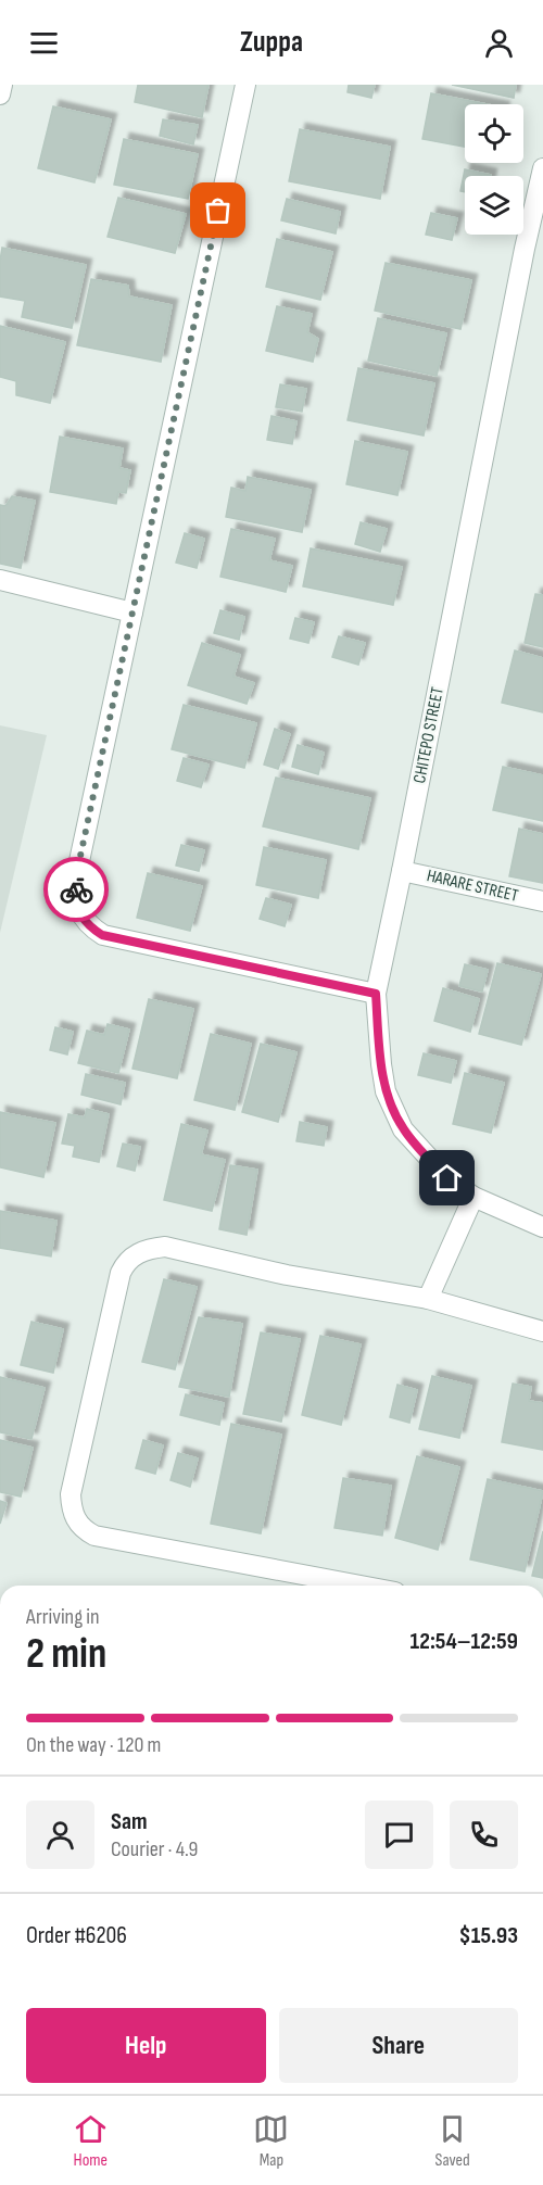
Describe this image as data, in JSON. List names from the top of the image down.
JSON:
{
  "streets": {
    "street": ["CHITEPO STREET", "HARARE STREET"]
  },
  "crossings": [
    ["CHITEPO STREET", "HARARE STREET"]
  ],
  "page": {
    "header": "Zuppa",
    "heading": ["2 min", "Arriving in", "12:54–12:59"],
    "panel": [
      "Sam",
      "Courier · 4.9",
      "Order #6206",
      "$15.93"
    ],
    "bar": "On the way · 120 m",
    "buttons": ["Help", "Share"],
    "tabs": ["Home", "Map", "Saved"]
  }
}
